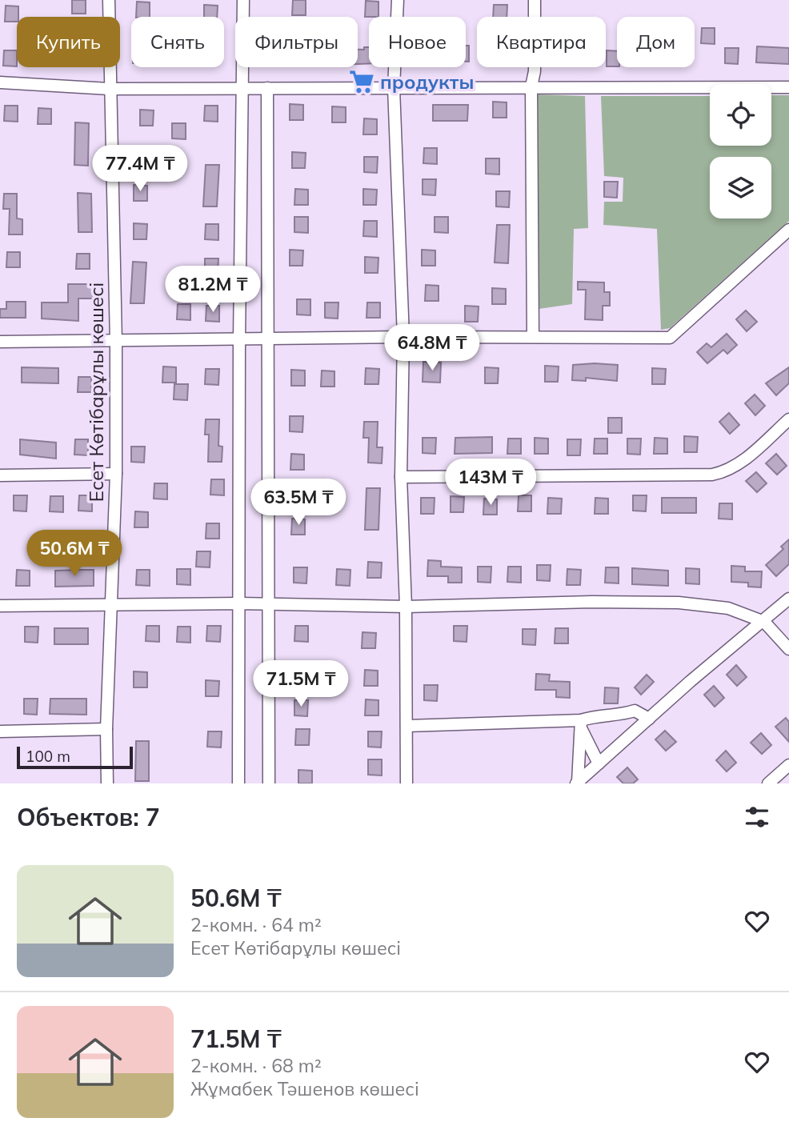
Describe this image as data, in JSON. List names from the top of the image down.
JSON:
{
  "streets": {
    "street": ["Есет Көтібарұлы көшесі"]
  },
  "places": {
    "supermarket": ["продукты"]
  },
  "scale_bar": "100 m",
  "page": {
    "chip": [
      "Купить",
      "Снять",
      "Фильтры",
      "Новое",
      "Квартира",
      "Дом"
    ],
    "price": [
      "77.4M ₸",
      "81.2M ₸",
      "64.8M ₸",
      "143M ₸",
      "63.5M ₸",
      "50.6M ₸",
      "71.5M ₸"
    ],
    "scale": "100 m",
    "heading": "Объектов: 7",
    "list": [
      {
        "name": "50.6M ₸",
        "note": "2-комн. · 64 m² · Есет Көтібарұлы көшесі"
      },
      {
        "name": "71.5M ₸",
        "note": "2-комн. · 68 m² · Жұмабек Тәшенов көшесі"
      }
    ]
  }
}
